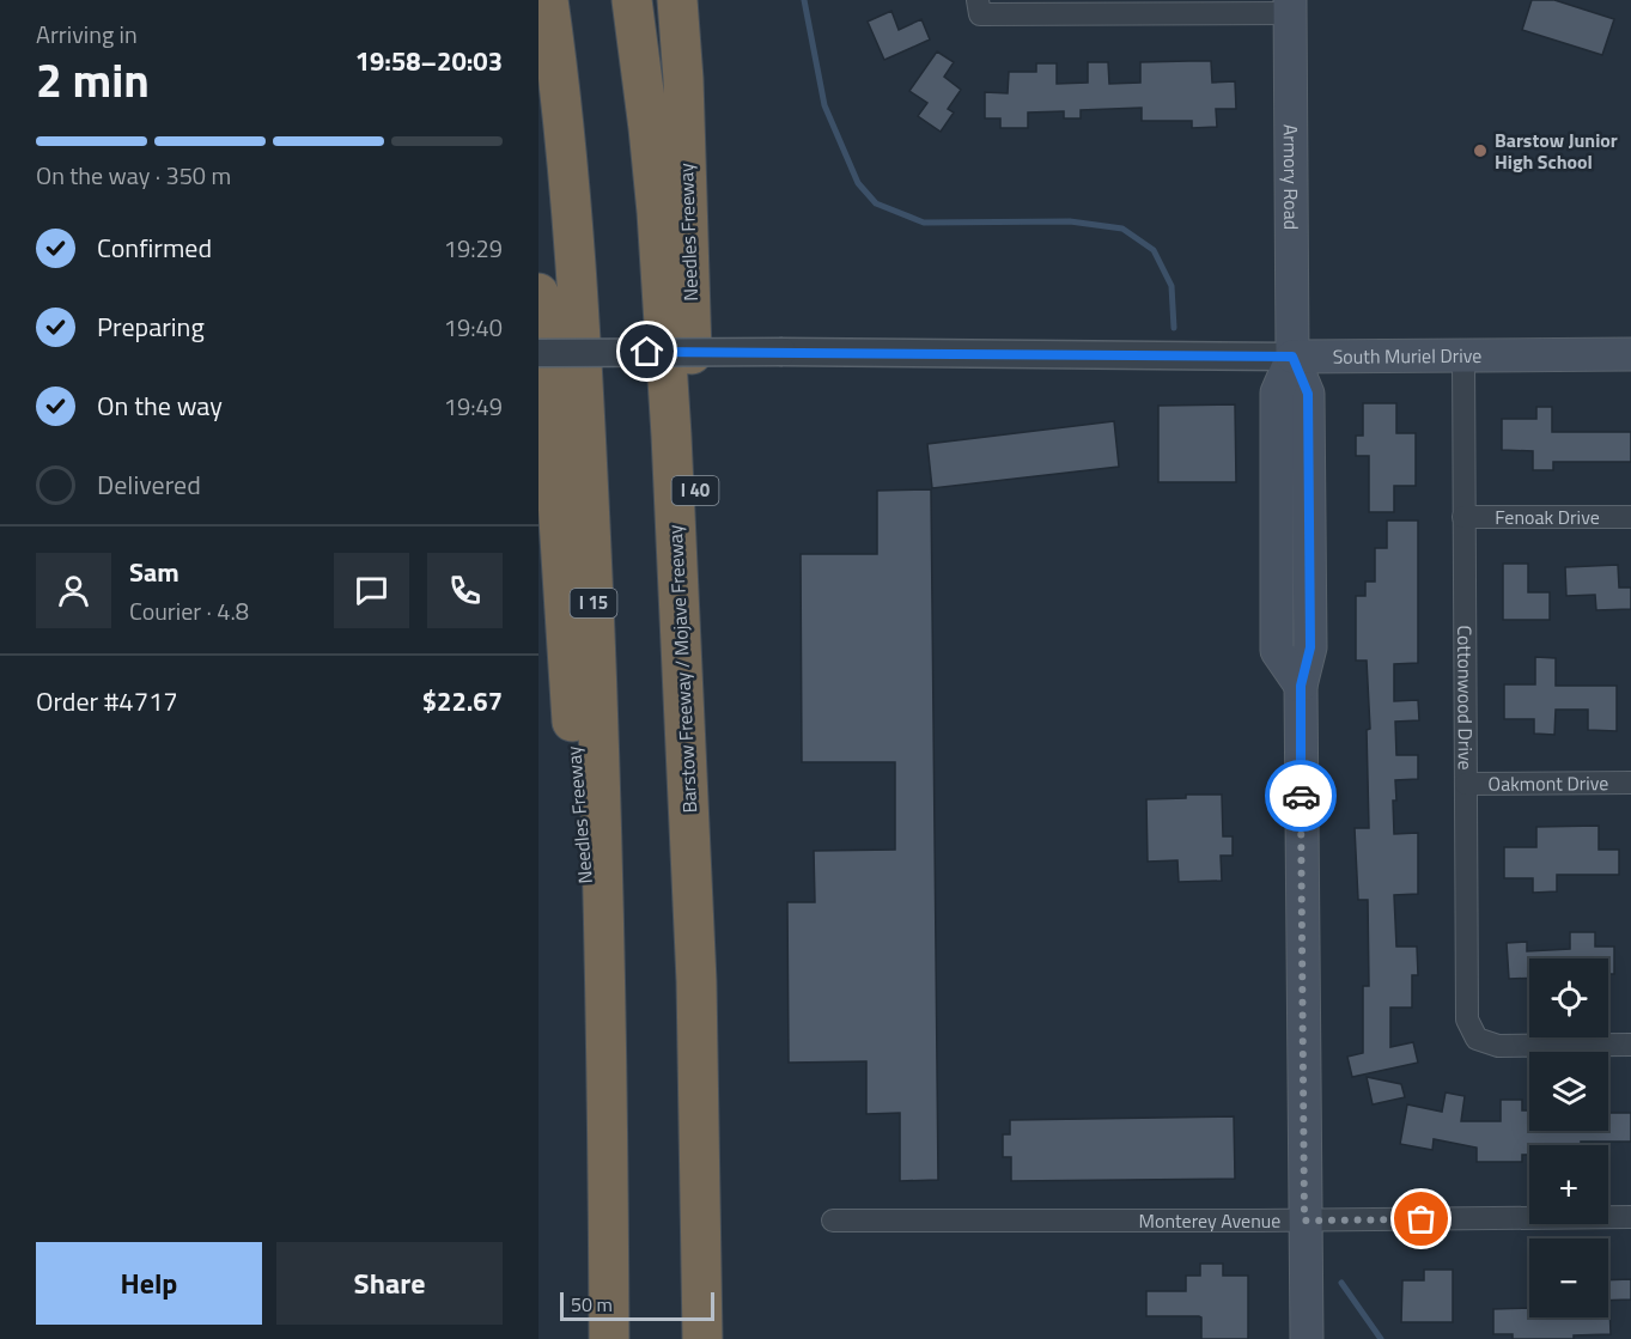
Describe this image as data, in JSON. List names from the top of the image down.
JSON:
{
  "streets": {
    "highway": [
      "Needles Freeway",
      "I 40",
      "I 15",
      "Barstow Freeway / Mojave Freeway"
    ],
    "main road": ["Armory Road", "South Muriel Drive"],
    "street": [
      "Fenoak Drive",
      "Cottonwood Drive",
      "Oakmont Drive",
      "Monterey Avenue"
    ]
  },
  "crossings": [
    ["Armory Road", "South Muriel Drive"],
    ["Armory Road", "Monterey Avenue"],
    ["Needles Freeway", "I 15"],
    ["Needles Freeway", "Barstow Freeway / Mojave Freeway"],
    ["South Muriel Drive", "Cottonwood Drive"],
    ["Fenoak Drive", "Cottonwood Drive"],
    ["Cottonwood Drive", "Oakmont Drive"]
  ],
  "places": ["Barstow Junior High School"],
  "scale_bar": "50 m",
  "page": {
    "heading": ["2 min", "Arriving in", "19:58–20:03"],
    "panel": [
      "Sam",
      "Courier · 4.8",
      "Order #4717",
      "$22.67"
    ],
    "bar": "On the way · 350 m",
    "list": [
      ["Confirmed", "19:29"],
      ["Preparing", "19:40"],
      ["On the way", "19:49"],
      "Delivered"
    ],
    "map_buttons": ["+", "−"],
    "buttons": ["Help", "Share"],
    "scale": "50 m"
  }
}
